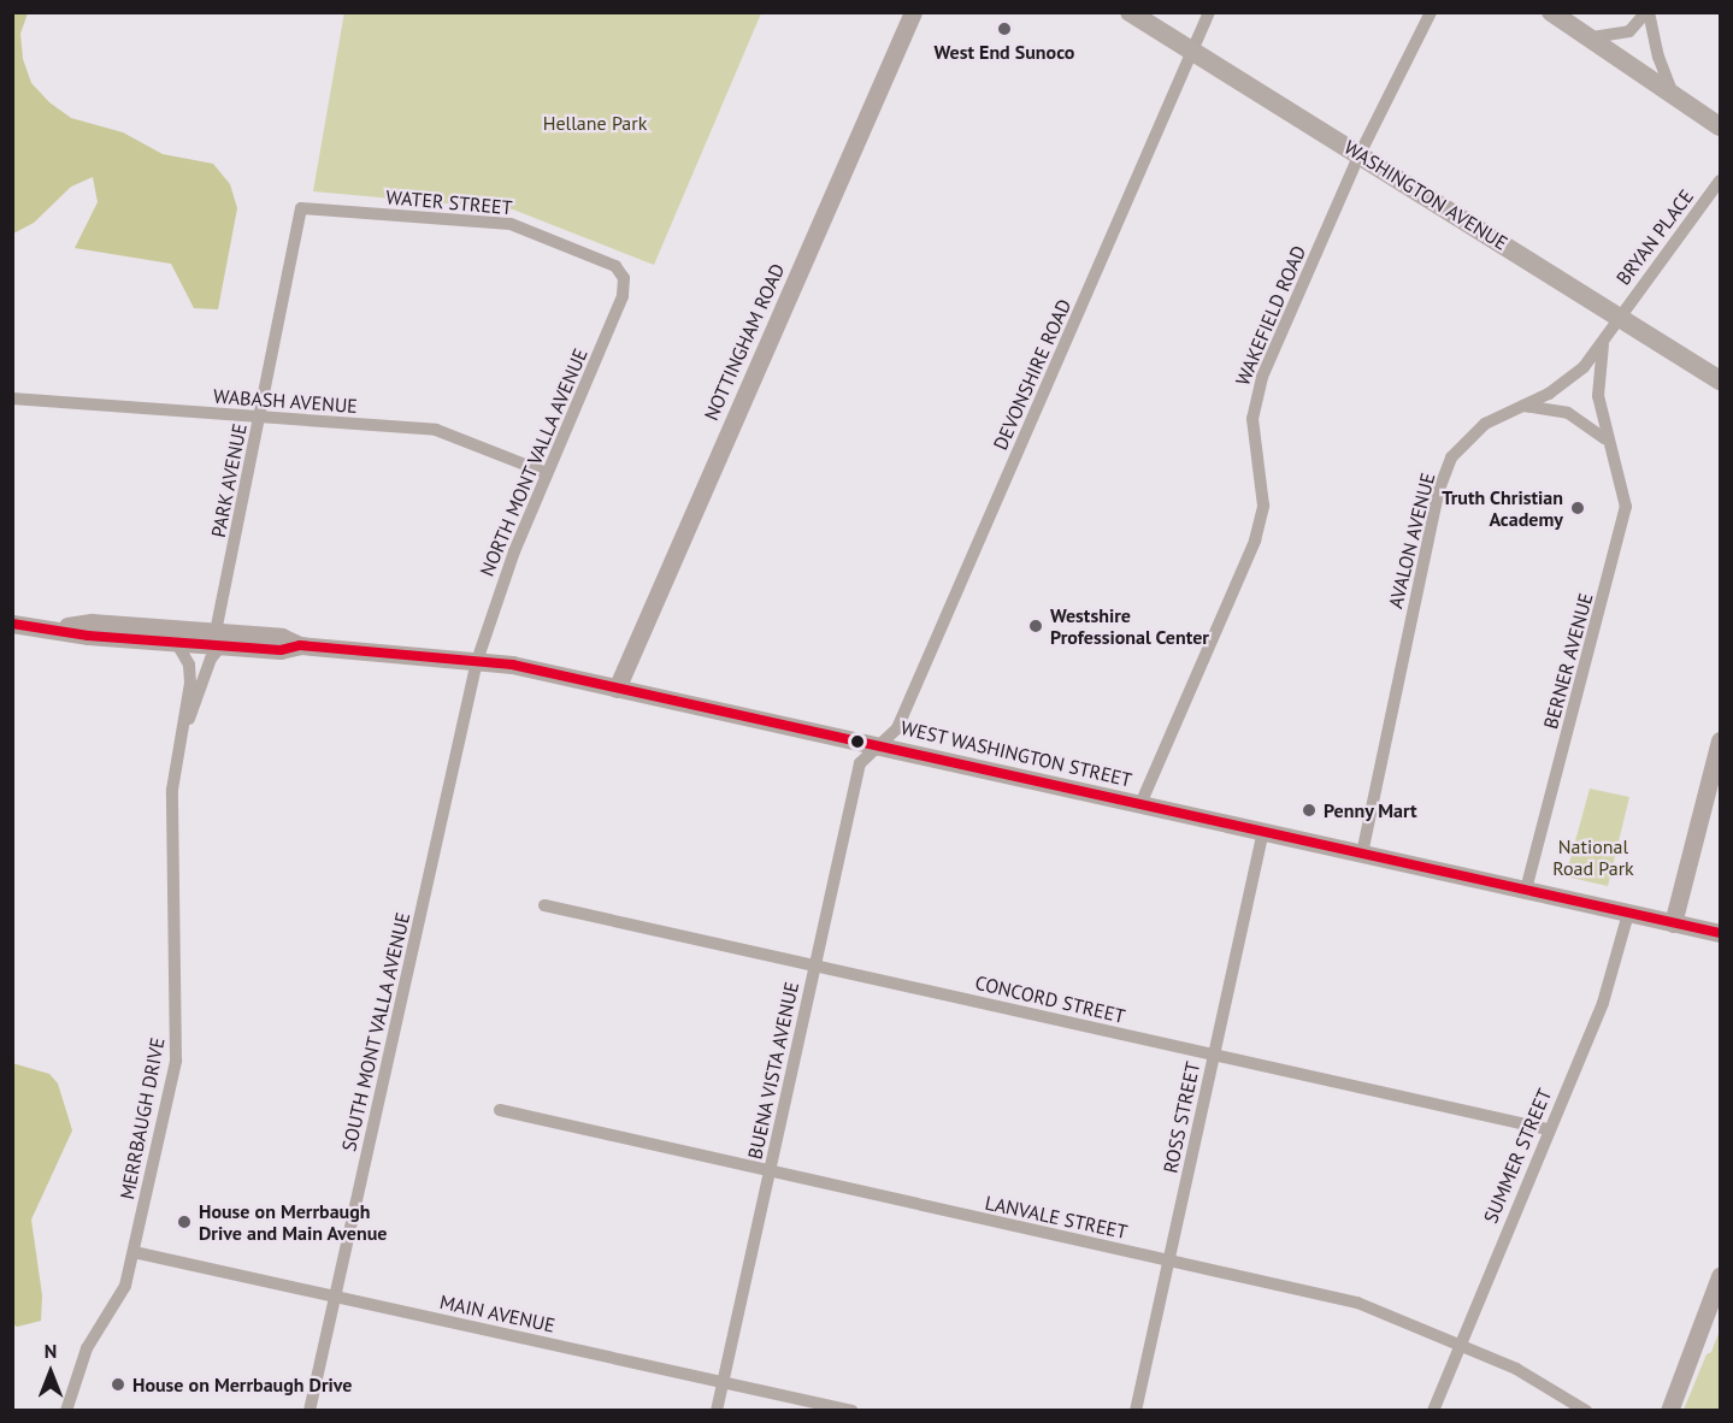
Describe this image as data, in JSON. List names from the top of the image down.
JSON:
{
  "streets": {
    "main road": ["WASHINGTON AVENUE"],
    "street": [
      "WATER STREET",
      "BRYAN PLACE",
      "WAKEFIELD ROAD",
      "NOTTINGHAM ROAD",
      "DEVONSHIRE ROAD",
      "WABASH AVENUE",
      "NORTH MONT VALLA AVENUE",
      "PARK AVENUE",
      "AVALON AVENUE",
      "BERNER AVENUE",
      "WEST WASHINGTON STREET",
      "CONCORD STREET",
      "SOUTH MONT VALLA AVENUE",
      "BUENA VISTA AVENUE",
      "ROSS STREET",
      "MERRBAUGH DRIVE",
      "SUMMER STREET",
      "LANVALE STREET",
      "MAIN AVENUE"
    ]
  },
  "crossings": [
    ["WASHINGTON AVENUE", "BRYAN PLACE"],
    ["WASHINGTON AVENUE", "WAKEFIELD ROAD"],
    ["WASHINGTON AVENUE", "DEVONSHIRE ROAD"],
    ["WASHINGTON AVENUE", "AVALON AVENUE"],
    ["WATER STREET", "NORTH MONT VALLA AVENUE"],
    ["WATER STREET", "PARK AVENUE"],
    ["BRYAN PLACE", "AVALON AVENUE"],
    ["WAKEFIELD ROAD", "WEST WASHINGTON STREET"],
    ["NOTTINGHAM ROAD", "WEST WASHINGTON STREET"],
    ["DEVONSHIRE ROAD", "WEST WASHINGTON STREET"],
    ["DEVONSHIRE ROAD", "BUENA VISTA AVENUE"],
    ["WABASH AVENUE", "NORTH MONT VALLA AVENUE"],
    ["WABASH AVENUE", "PARK AVENUE"],
    ["NORTH MONT VALLA AVENUE", "WEST WASHINGTON STREET"],
    ["NORTH MONT VALLA AVENUE", "SOUTH MONT VALLA AVENUE"],
    ["PARK AVENUE", "WEST WASHINGTON STREET"],
    ["PARK AVENUE", "MERRBAUGH DRIVE"],
    ["AVALON AVENUE", "BERNER AVENUE"],
    ["AVALON AVENUE", "WEST WASHINGTON STREET"],
    ["BERNER AVENUE", "WEST WASHINGTON STREET"],
    ["WEST WASHINGTON STREET", "SOUTH MONT VALLA AVENUE"],
    ["WEST WASHINGTON STREET", "BUENA VISTA AVENUE"],
    ["WEST WASHINGTON STREET", "ROSS STREET"],
    ["WEST WASHINGTON STREET", "MERRBAUGH DRIVE"],
    ["WEST WASHINGTON STREET", "SUMMER STREET"],
    ["CONCORD STREET", "BUENA VISTA AVENUE"],
    ["CONCORD STREET", "ROSS STREET"],
    ["CONCORD STREET", "SUMMER STREET"],
    ["SOUTH MONT VALLA AVENUE", "MAIN AVENUE"],
    ["BUENA VISTA AVENUE", "LANVALE STREET"],
    ["BUENA VISTA AVENUE", "MAIN AVENUE"],
    ["ROSS STREET", "LANVALE STREET"],
    ["MERRBAUGH DRIVE", "MAIN AVENUE"],
    ["SUMMER STREET", "LANVALE STREET"]
  ],
  "parks": ["Hellane Park", "National Road Park"],
  "places": [
    "West End Sunoco",
    "Truth Christian Academy",
    "Westshire Professional Center",
    "Penny Mart",
    "House on Merrbaugh Drive and Main Avenue",
    "House on Merrbaugh Drive"
  ],
  "north": "top"
}
